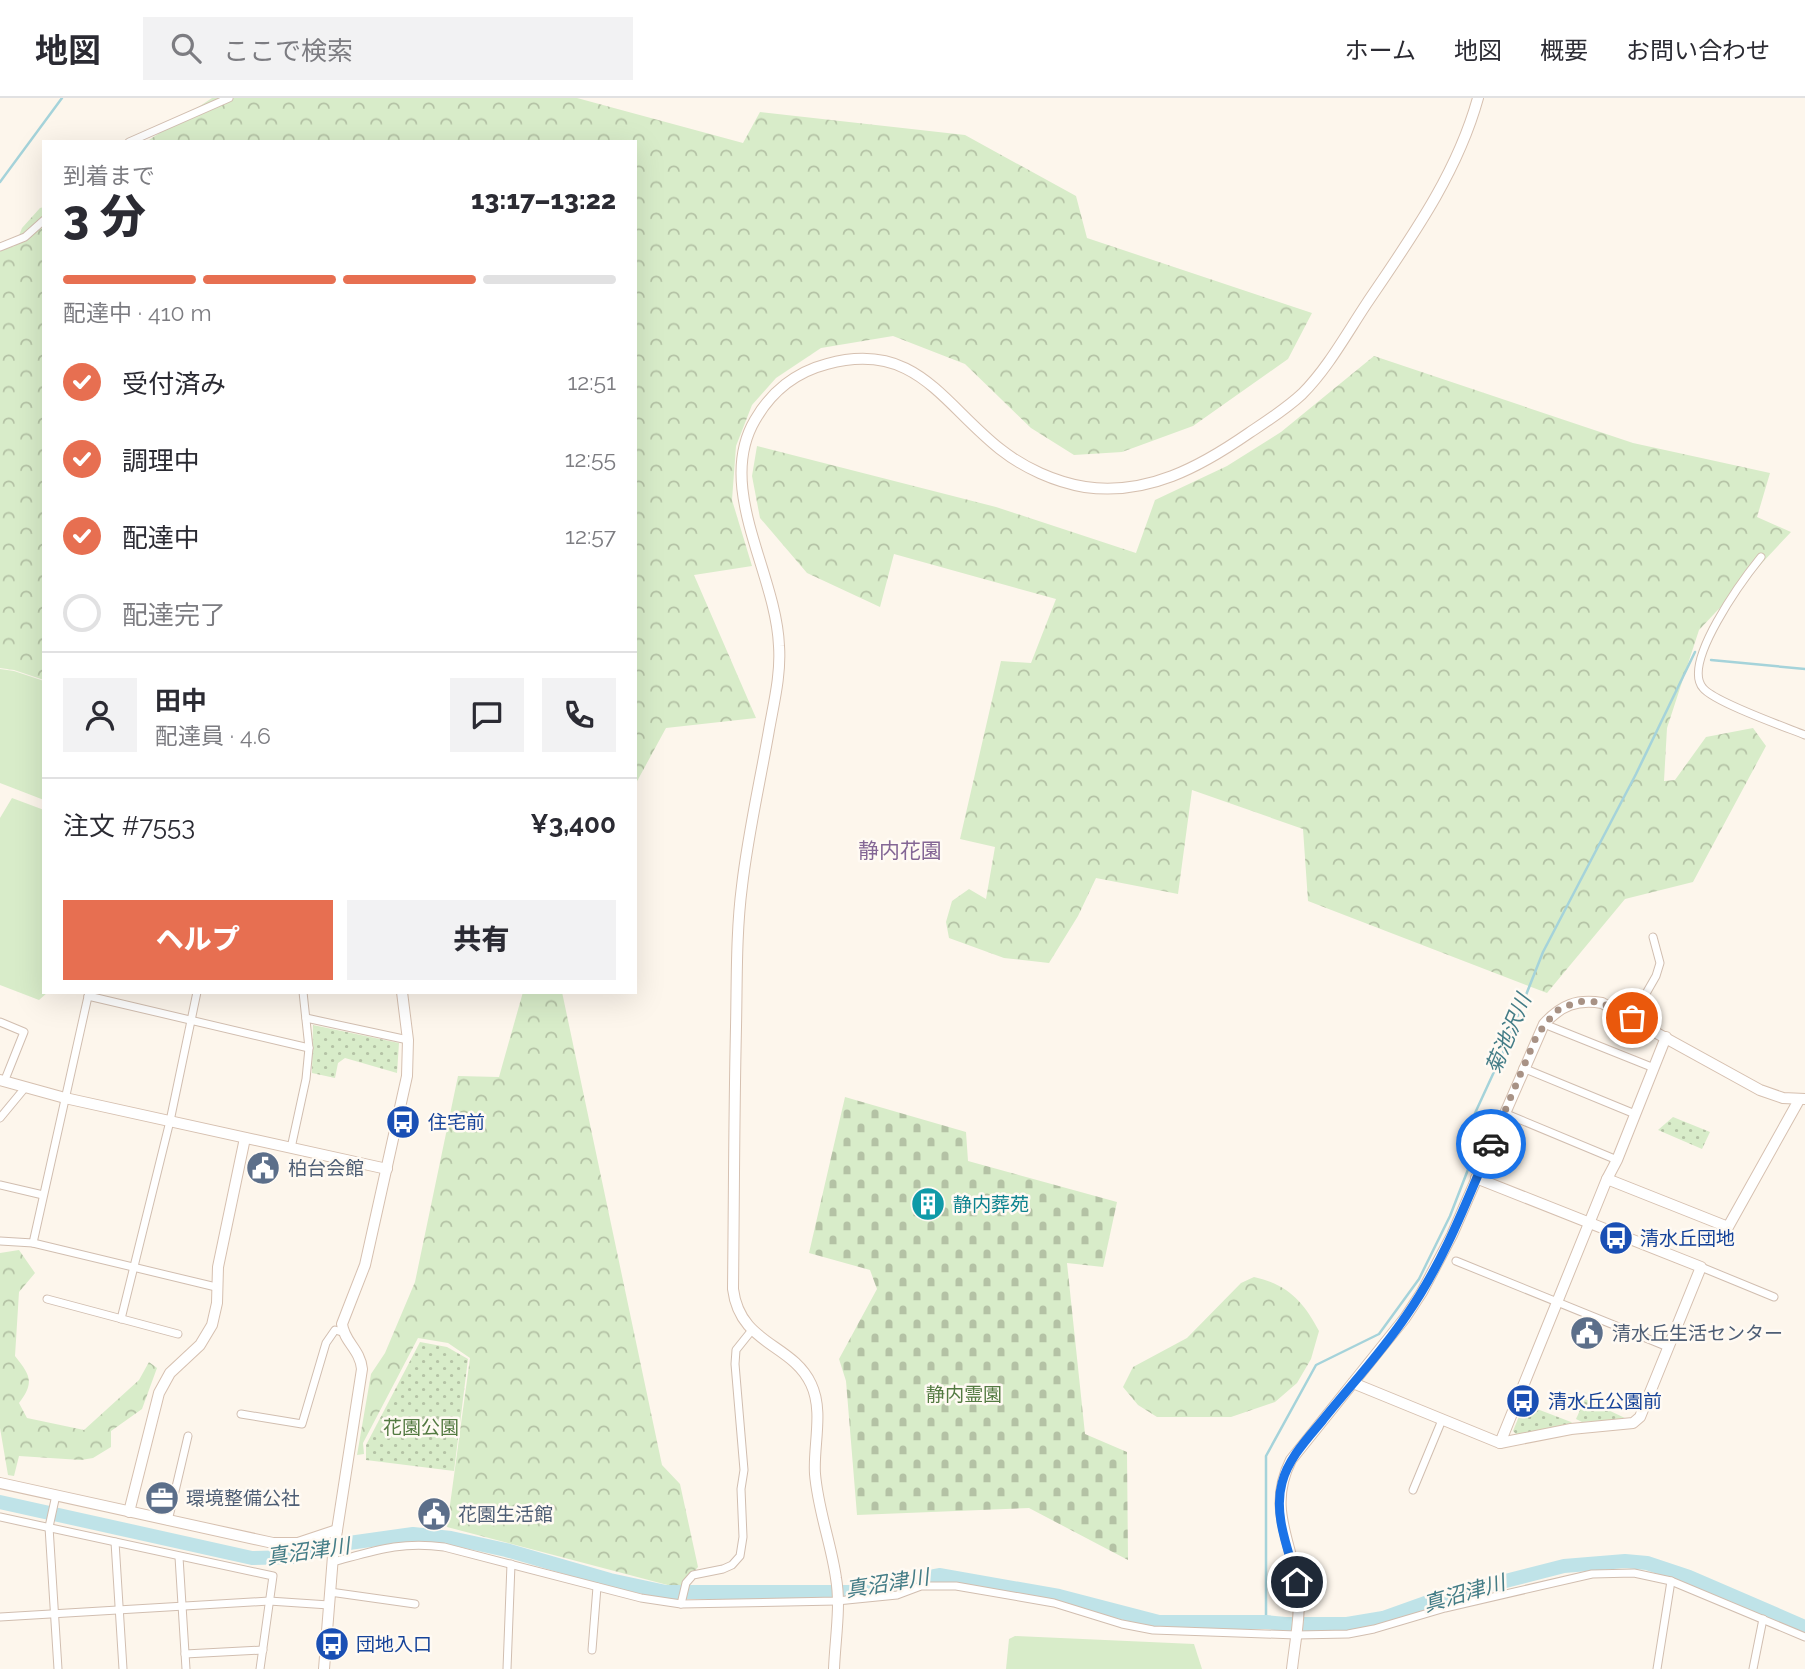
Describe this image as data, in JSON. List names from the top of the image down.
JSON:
{
  "districts": ["静内花園"],
  "water": ["菊池沢川", "真沼津川"],
  "parks": ["静内霊園", "花園公園"],
  "places": {
    "bus stop": [
      "住宅前",
      "清水丘団地",
      "清水丘公園前",
      "団地入口"
    ],
    "public building": ["柏台会館", "清水丘生活センター", "花園生活館"],
    "building": ["静内葬苑"],
    "office": ["環境整備公社"]
  },
  "page": {
    "header": "地図",
    "search": "ここで検索",
    "nav": [
      "ホーム",
      "地図",
      "概要",
      "お問い合わせ"
    ],
    "heading": ["3 分", "到着まで", "13:17–13:22"],
    "panel": [
      "田中",
      "配達員 · 4.6",
      "注文 #7553",
      "¥3,400"
    ],
    "bar": "配達中 · 410 m",
    "list": [
      ["受付済み", "12:51"],
      ["調理中", "12:55"],
      ["配達中", "12:57"],
      "配達完了"
    ],
    "buttons": ["ヘルプ", "共有"]
  }
}
